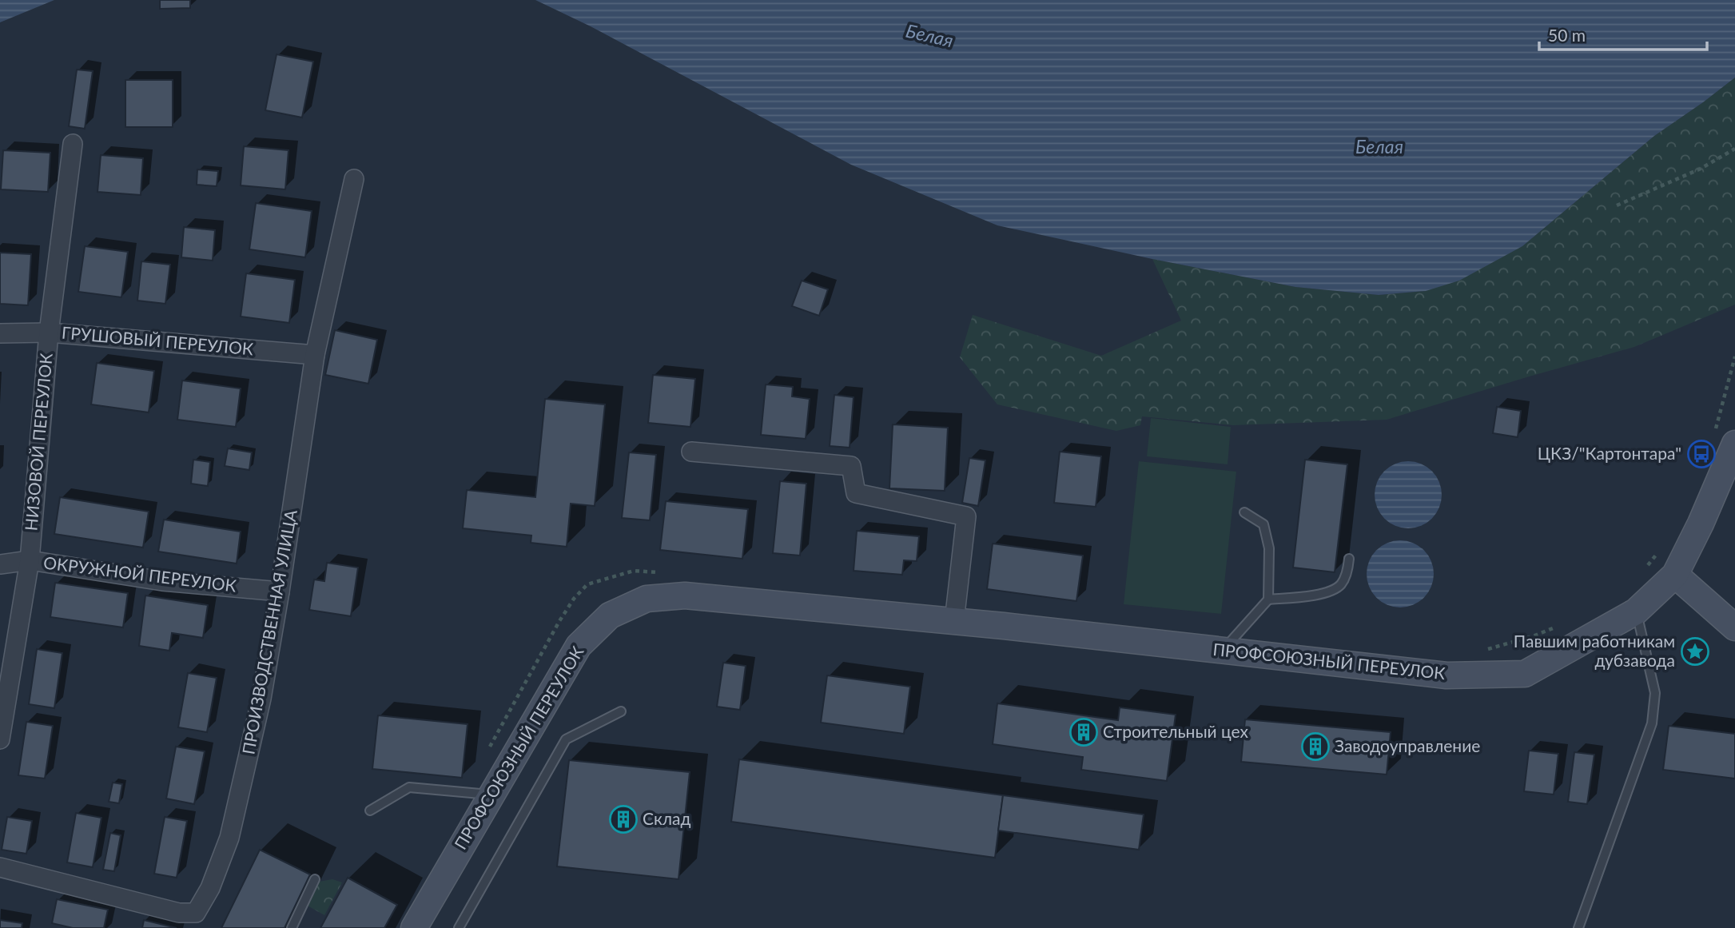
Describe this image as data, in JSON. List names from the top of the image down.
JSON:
{
  "streets": {
    "main road": ["ПРОФСОЮЗНЫЙ ПЕРЕУЛОК"],
    "street": [
      "ГРУШОВЫЙ ПЕРЕУЛОК",
      "НИЗОВОЙ ПЕРЕУЛОК",
      "ОКРУЖНОЙ ПЕРЕУЛОК",
      "ПРОИЗВОДСТВЕННАЯ УЛИЦА"
    ]
  },
  "crossings": [
    ["ГРУШОВЫЙ ПЕРЕУЛОК", "НИЗОВОЙ ПЕРЕУЛОК"],
    ["ГРУШОВЫЙ ПЕРЕУЛОК", "ПРОИЗВОДСТВЕННАЯ УЛИЦА"],
    ["НИЗОВОЙ ПЕРЕУЛОК", "ОКРУЖНОЙ ПЕРЕУЛОК"],
    ["ОКРУЖНОЙ ПЕРЕУЛОК", "ПРОИЗВОДСТВЕННАЯ УЛИЦА"]
  ],
  "water": ["Белая"],
  "places": {
    "bus stop": ["ЦКЗ/\"Картонтара\""],
    "place": ["Павшим работникам дубзавода"],
    "building": ["Строительный цех", "Заводоуправление", "Склад"]
  },
  "scale_bar": "50 m"
}
